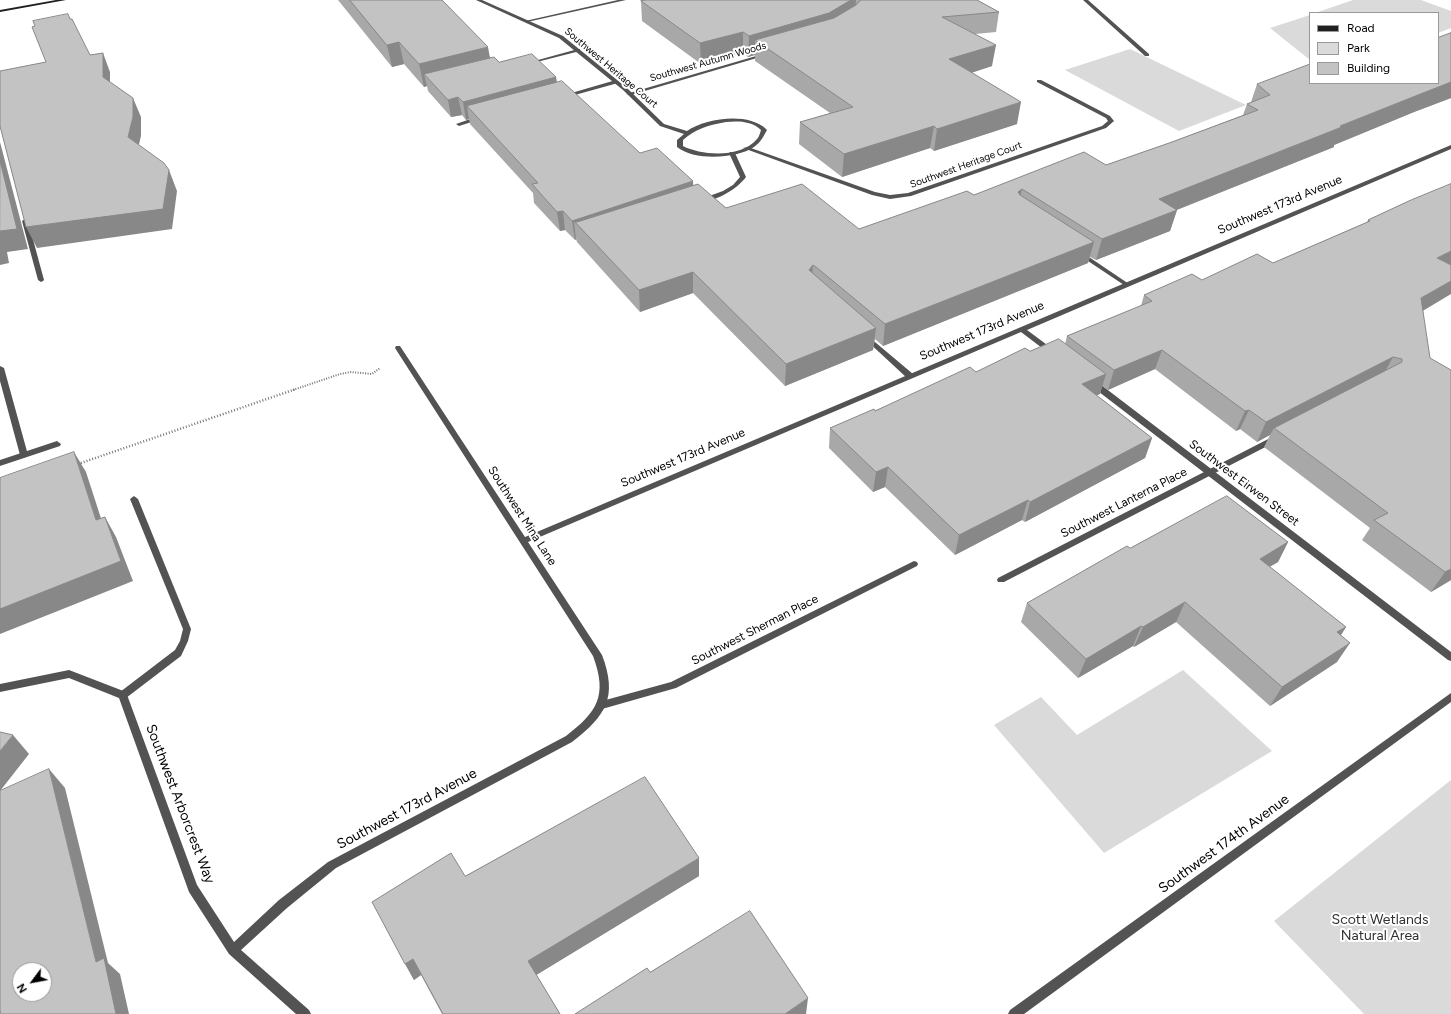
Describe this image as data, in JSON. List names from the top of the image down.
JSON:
{
  "streets": {
    "street": [
      "Southwest Autumn Woods",
      "Southwest Heritage Court",
      "Southwest 173rd Avenue",
      "Southwest Eirwen Street",
      "Southwest Lanterna Place",
      "Southwest Mina Lane",
      "Southwest Sherman Place",
      "Southwest Arborcrest Way",
      "Southwest 174th Avenue"
    ]
  },
  "crossings": [
    ["Southwest Autumn Woods", "Southwest Heritage Court"],
    ["Southwest 173rd Avenue", "Southwest Mina Lane"],
    ["Southwest 173rd Avenue", "Southwest Sherman Place"],
    ["Southwest 173rd Avenue", "Southwest Arborcrest Way"],
    ["Southwest Eirwen Street", "Southwest Lanterna Place"],
    ["Southwest Mina Lane", "Southwest Sherman Place"]
  ],
  "parks": ["Scott Wetlands Natural Area"],
  "legend": ["Road", "Park", "Building"],
  "north": "bottom left"
}
